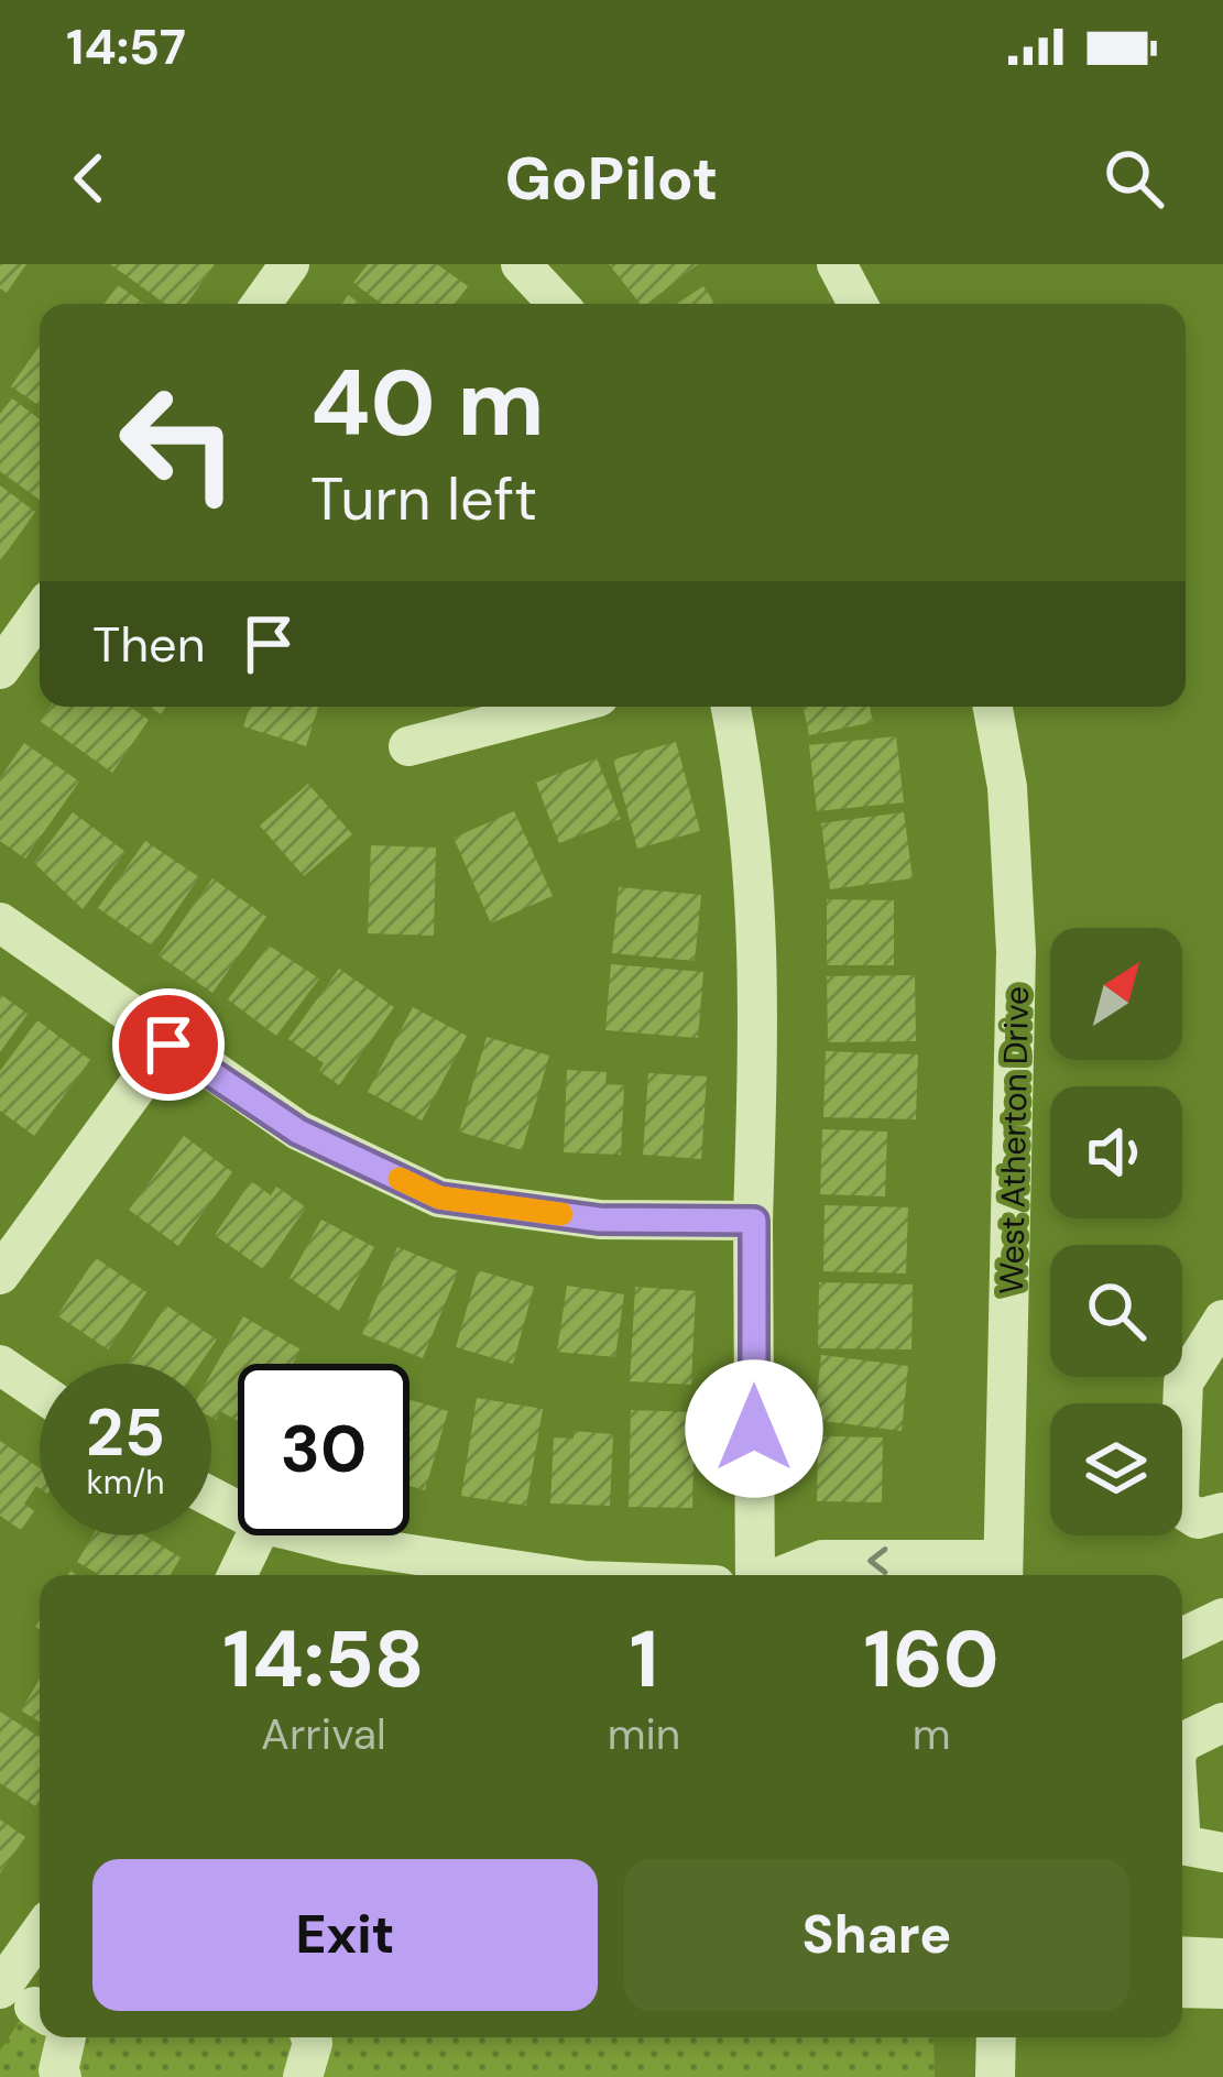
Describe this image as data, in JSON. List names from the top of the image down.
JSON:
{
  "streets": {
    "street": ["West Atherton Drive"]
  },
  "north": "top right",
  "page": {
    "status": "14:57",
    "header": "GoPilot",
    "turn": ["40 m", "Turn left"],
    "then": "Then",
    "speed": "25 km/h",
    "limit": "30",
    "eta": [
      "14:58",
      "Arrival",
      "1",
      "min",
      "160",
      "m"
    ],
    "buttons": ["Exit", "Share"]
  }
}
